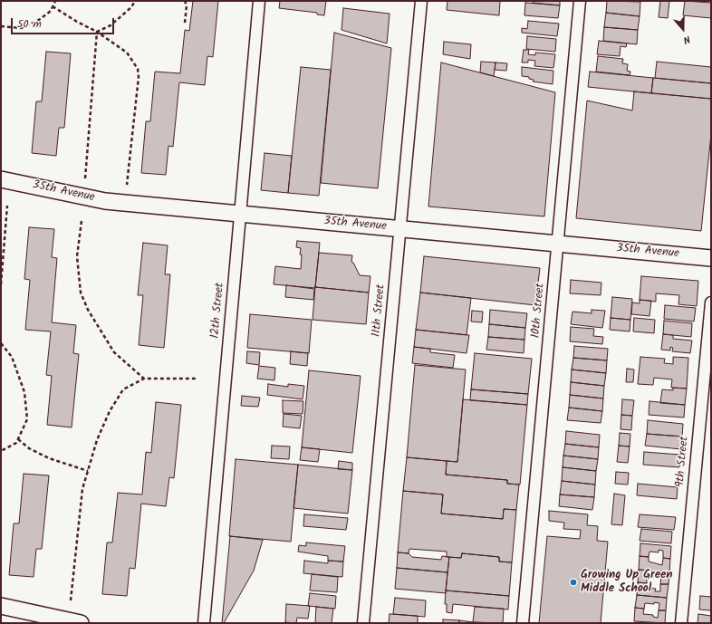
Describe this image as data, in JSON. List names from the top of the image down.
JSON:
{
  "streets": {
    "street": [
      "35th Avenue",
      "12th Street",
      "11th Street",
      "10th Street",
      "9th Street"
    ]
  },
  "crossings": [
    ["35th Avenue", "12th Street"],
    ["35th Avenue", "11th Street"],
    ["35th Avenue", "10th Street"]
  ],
  "places": ["Growing Up Green Middle School"],
  "scale_bar": "50 m",
  "north": "bottom"
}
